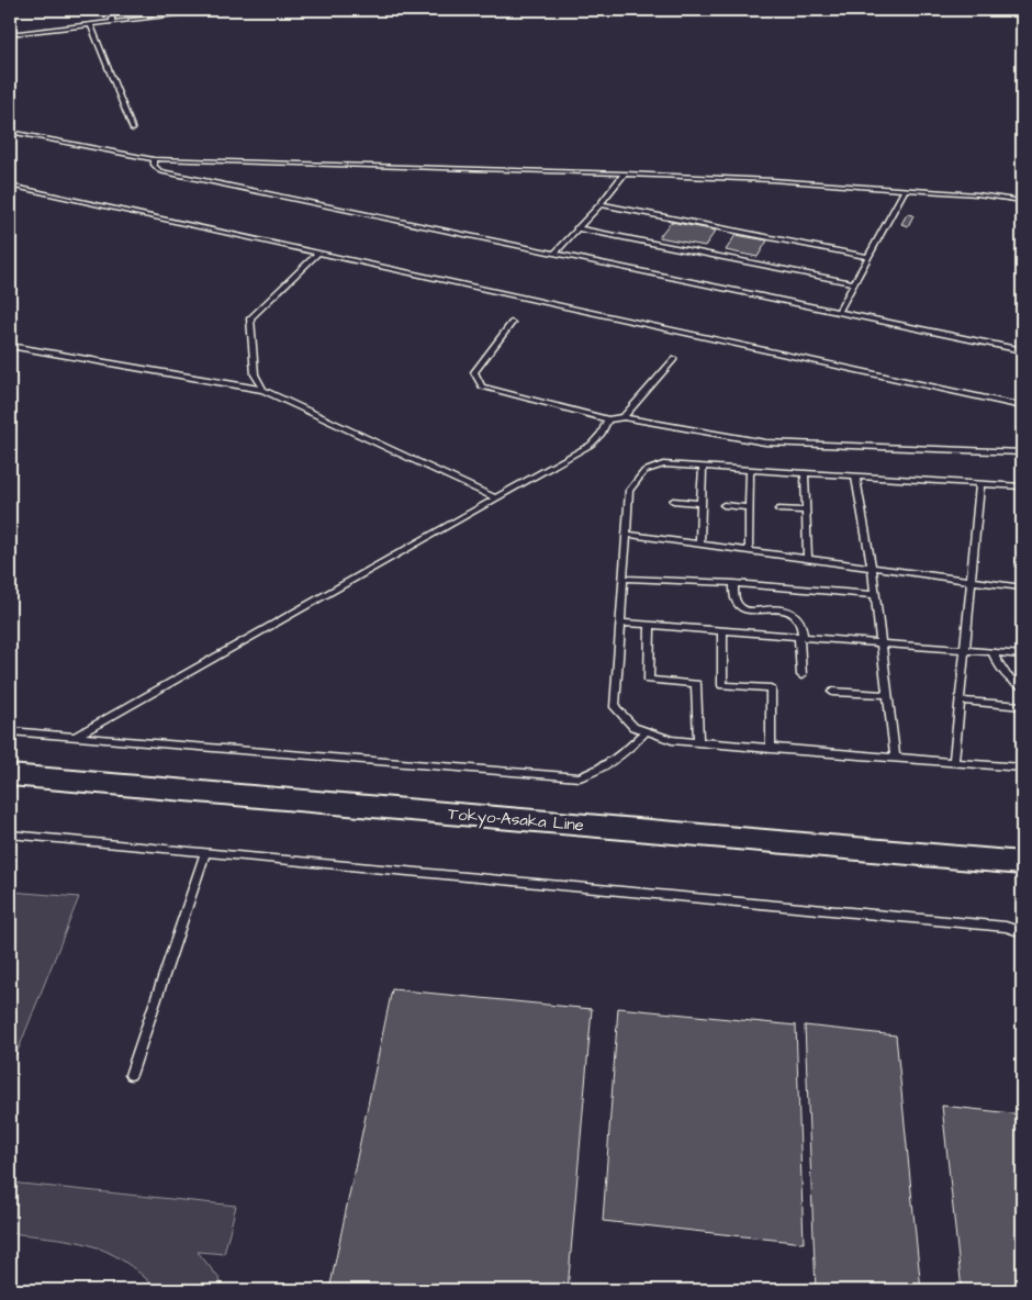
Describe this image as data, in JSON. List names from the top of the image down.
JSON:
{
  "streets": {
    "main road": ["Tokyo-Asaka Line"]
  }
}
